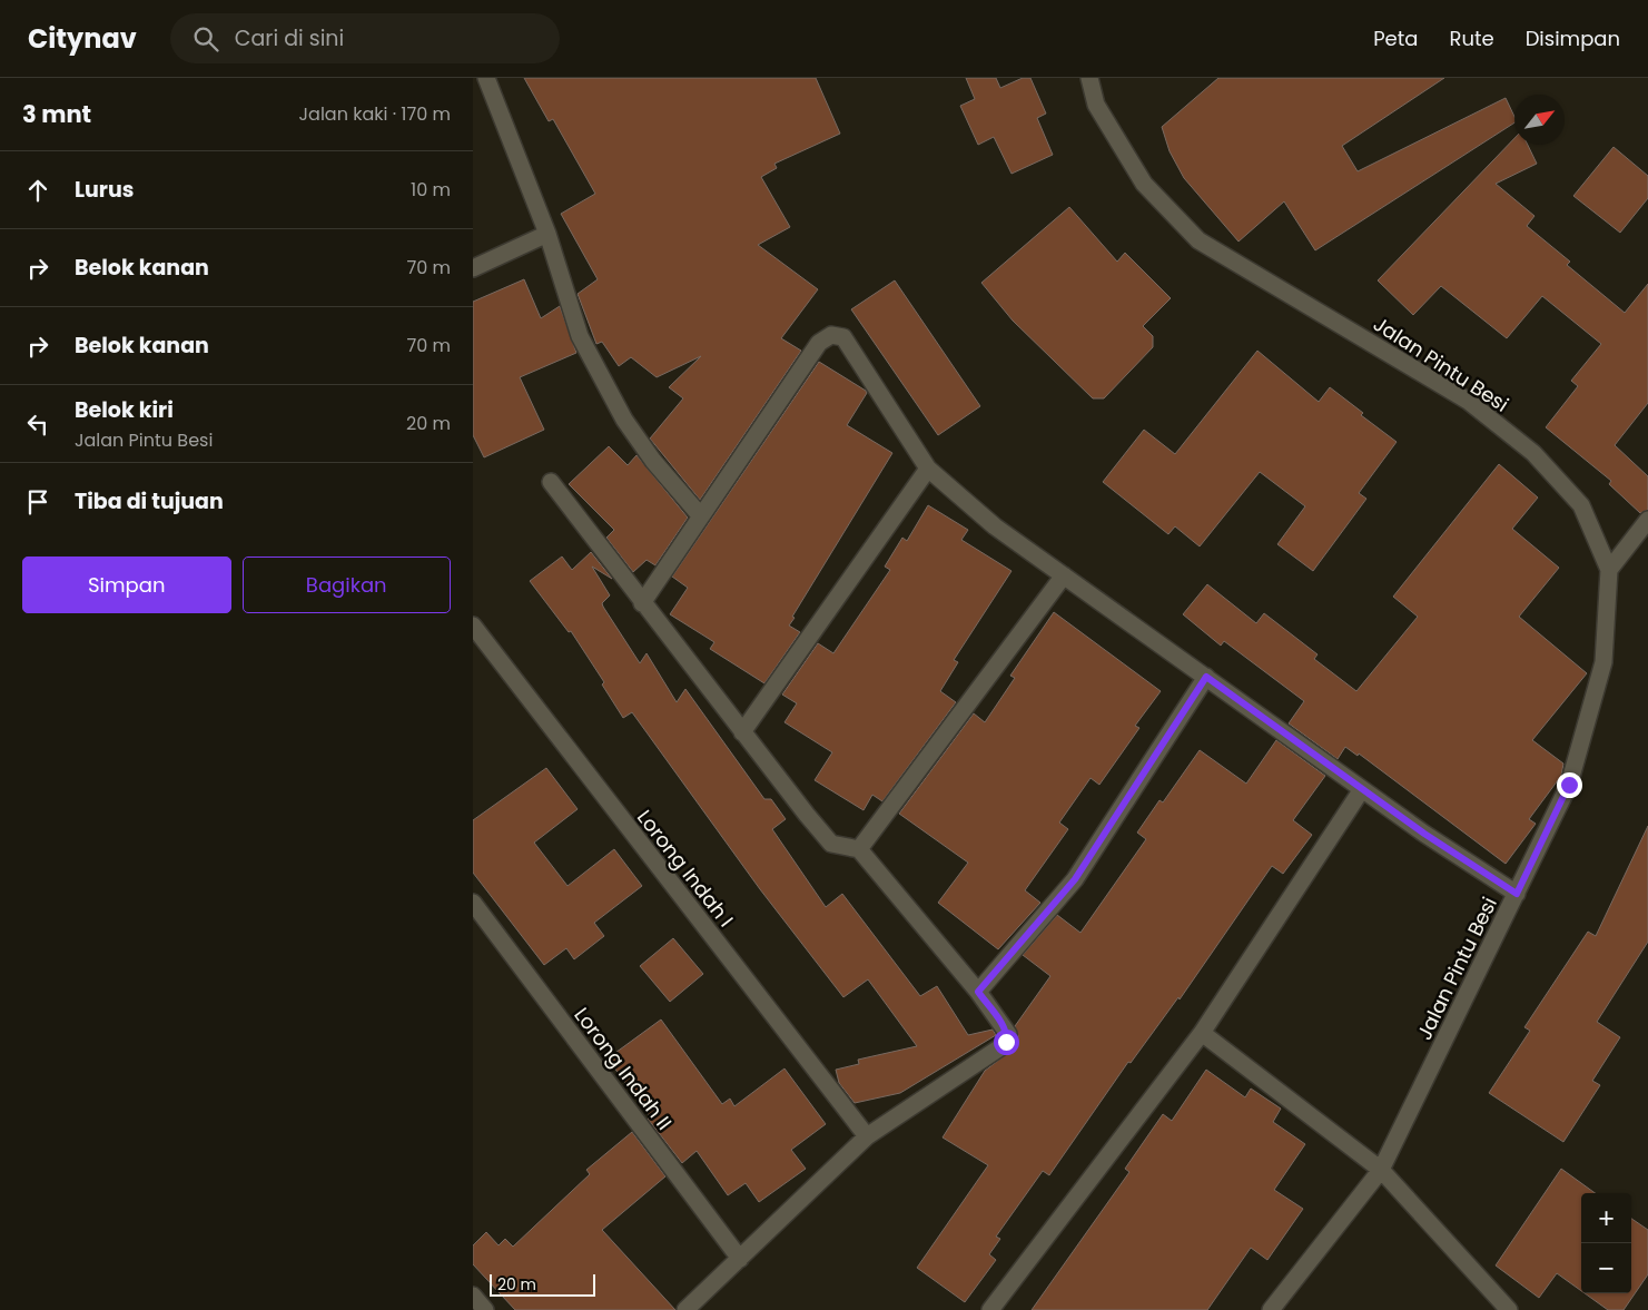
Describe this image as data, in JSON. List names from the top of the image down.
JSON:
{
  "streets": {
    "street": ["Jalan Pintu Besi", "Lorong Indah I", "Lorong Indah II"]
  },
  "scale_bar": "20 m",
  "north": "top right",
  "page": {
    "header": "Citynav",
    "search": "Cari di sini",
    "nav": ["Peta", "Rute", "Disimpan"],
    "heading": ["3 mnt", "Jalan kaki · 170 m"],
    "list": [
      ["Lurus", "10 m"],
      ["Belok kanan", "70 m"],
      ["Belok kanan", "70 m"],
      ["Belok kiri", "Jalan Pintu Besi", "20 m"],
      "Tiba di tujuan"
    ],
    "buttons": ["Simpan", "Bagikan"],
    "map_buttons": ["+", "−"],
    "scale": "20 m"
  }
}
